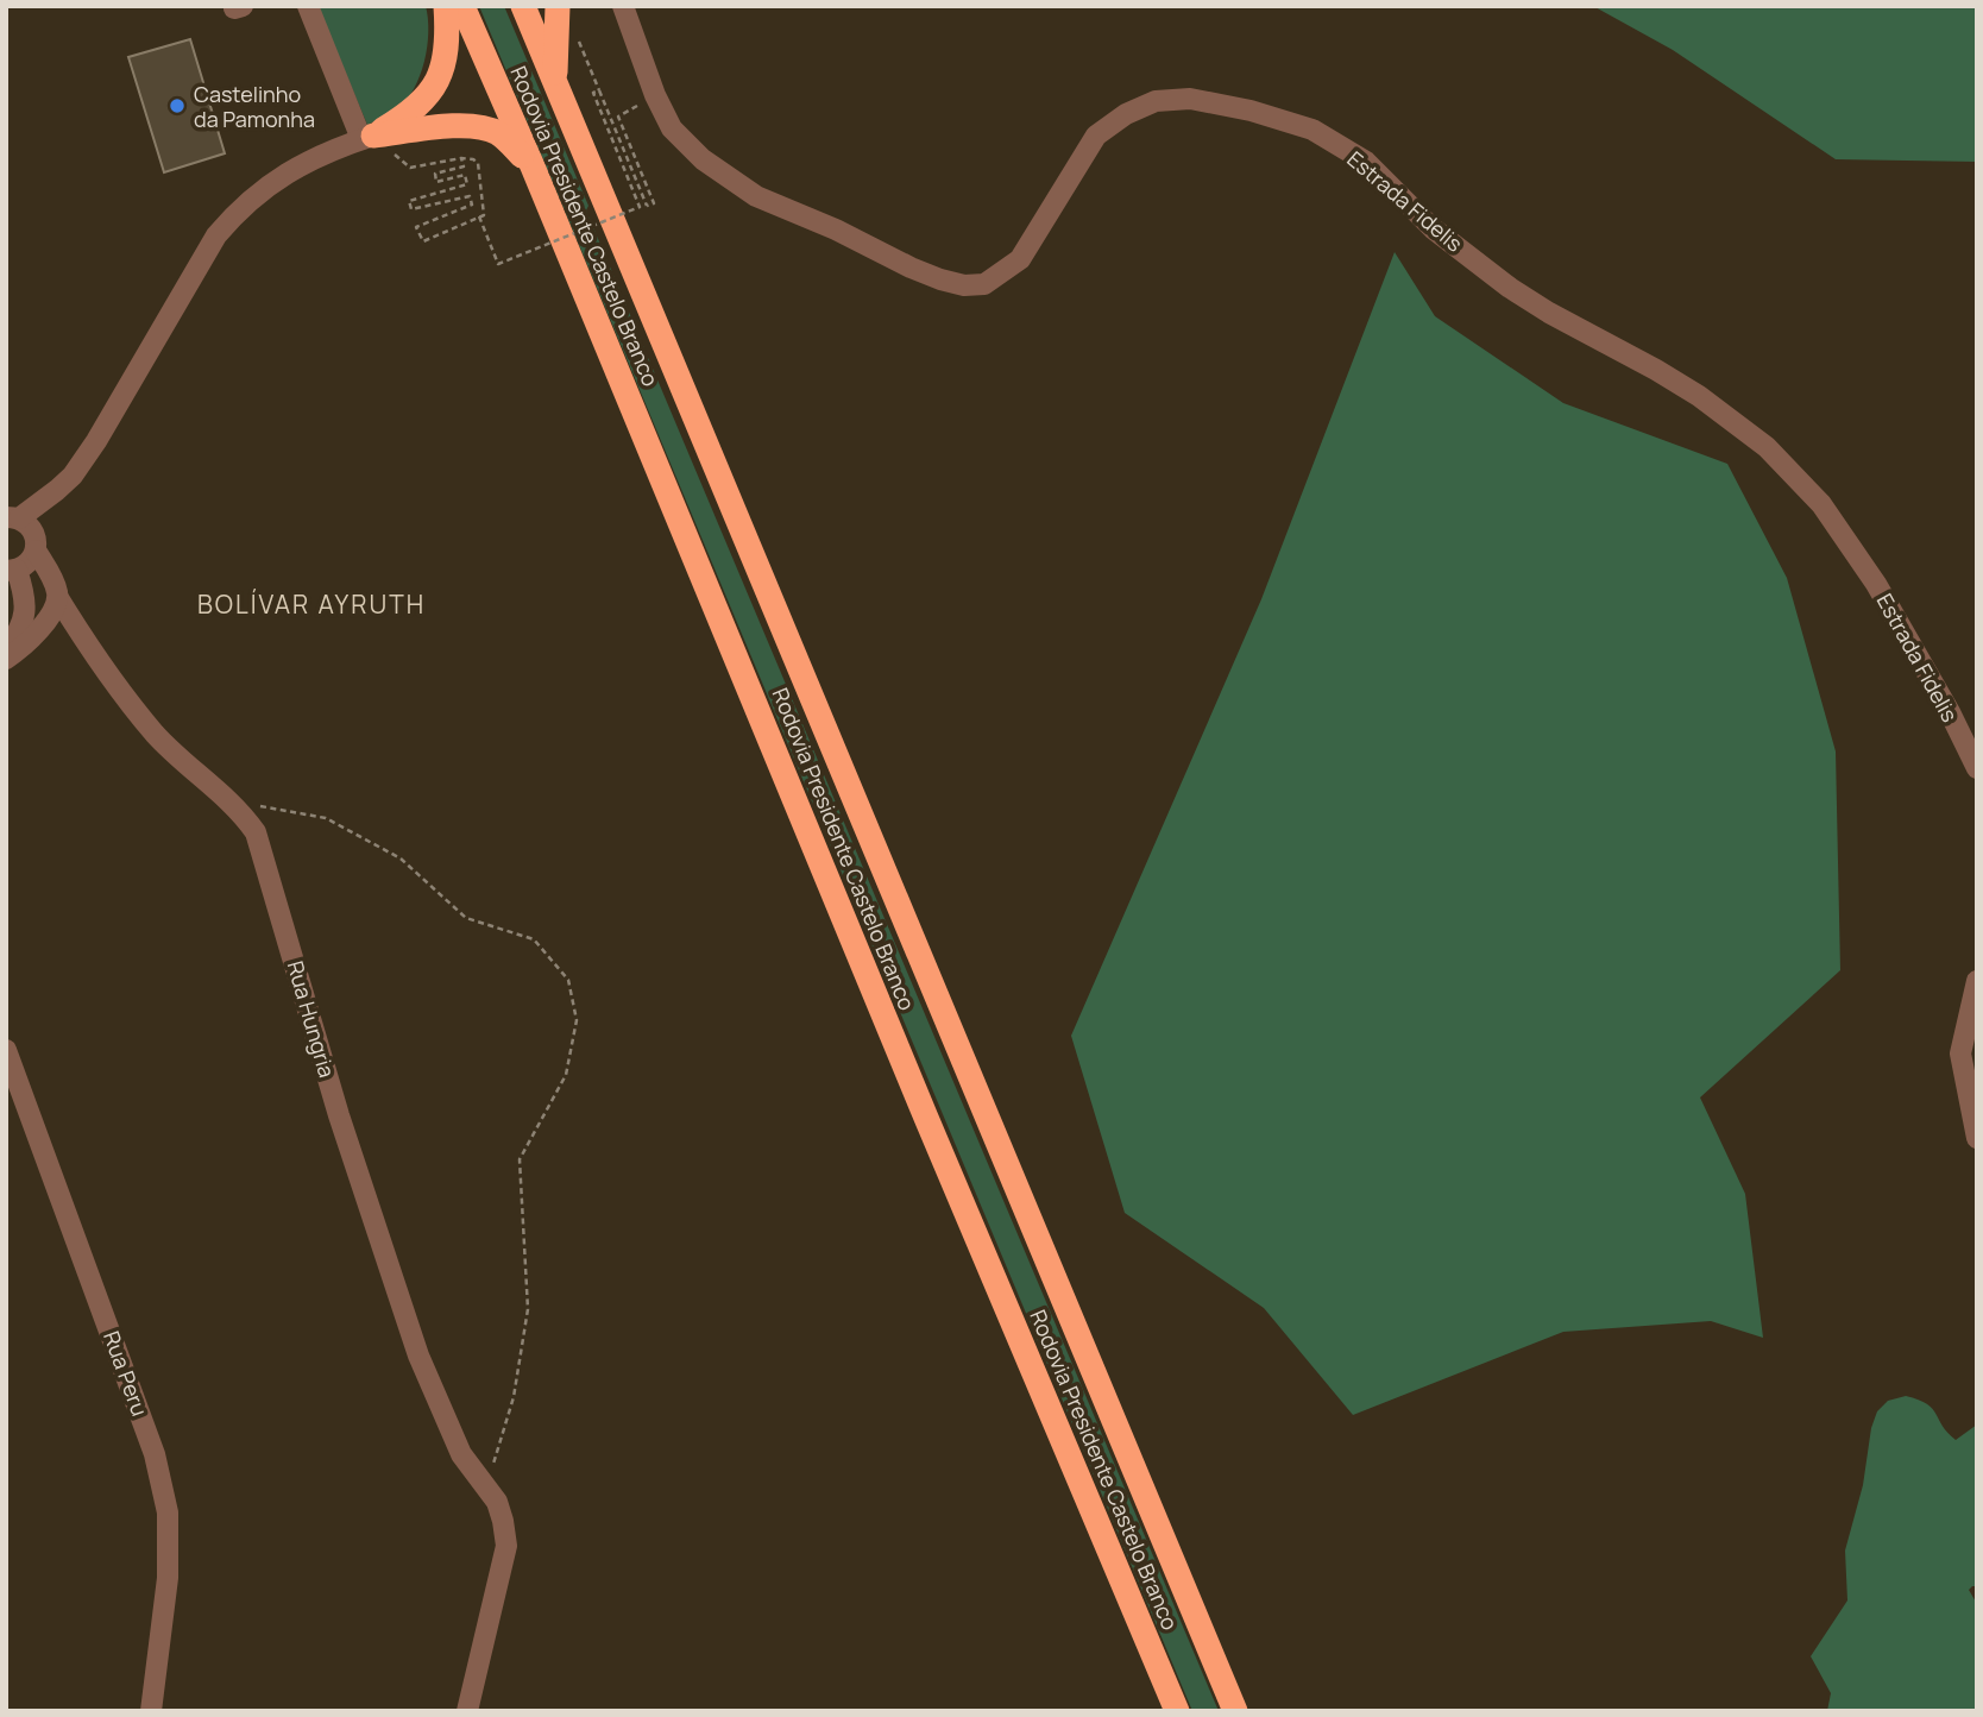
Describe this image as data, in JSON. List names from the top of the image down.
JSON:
{
  "streets": {
    "highway": ["Rodovia Presidente Castelo Branco"],
    "street": ["Estrada Fidelis", "Rua Hungria", "Rua Peru"]
  },
  "districts": ["BOLÍVAR AYRUTH"],
  "places": ["Castelinho da Pamonha"]
}
